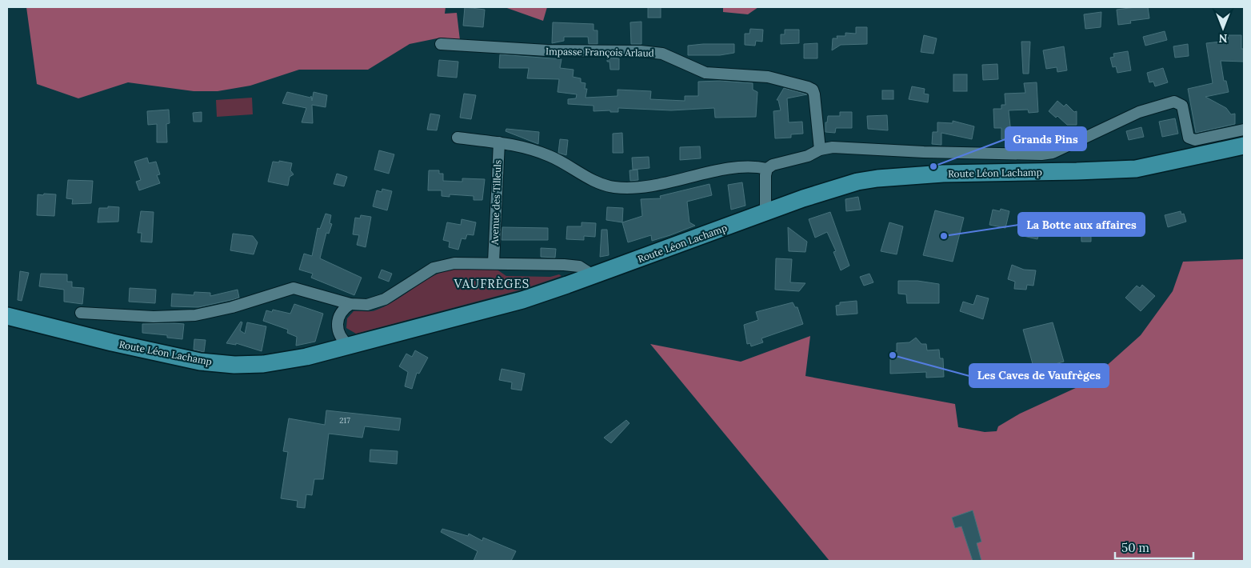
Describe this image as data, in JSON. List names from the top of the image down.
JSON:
{
  "streets": {
    "main road": ["Route Léon Lachamp"],
    "street": ["Impasse François Arlaud", "Avenue des Tilleuls"]
  },
  "districts": ["VAUFRÈGES"],
  "places": ["Grands Pins", "La Botte aux affaires", "Les Caves de Vaufrèges"],
  "house_numbers": ["217"],
  "scale_bar": "50 m",
  "north": "bottom"
}
